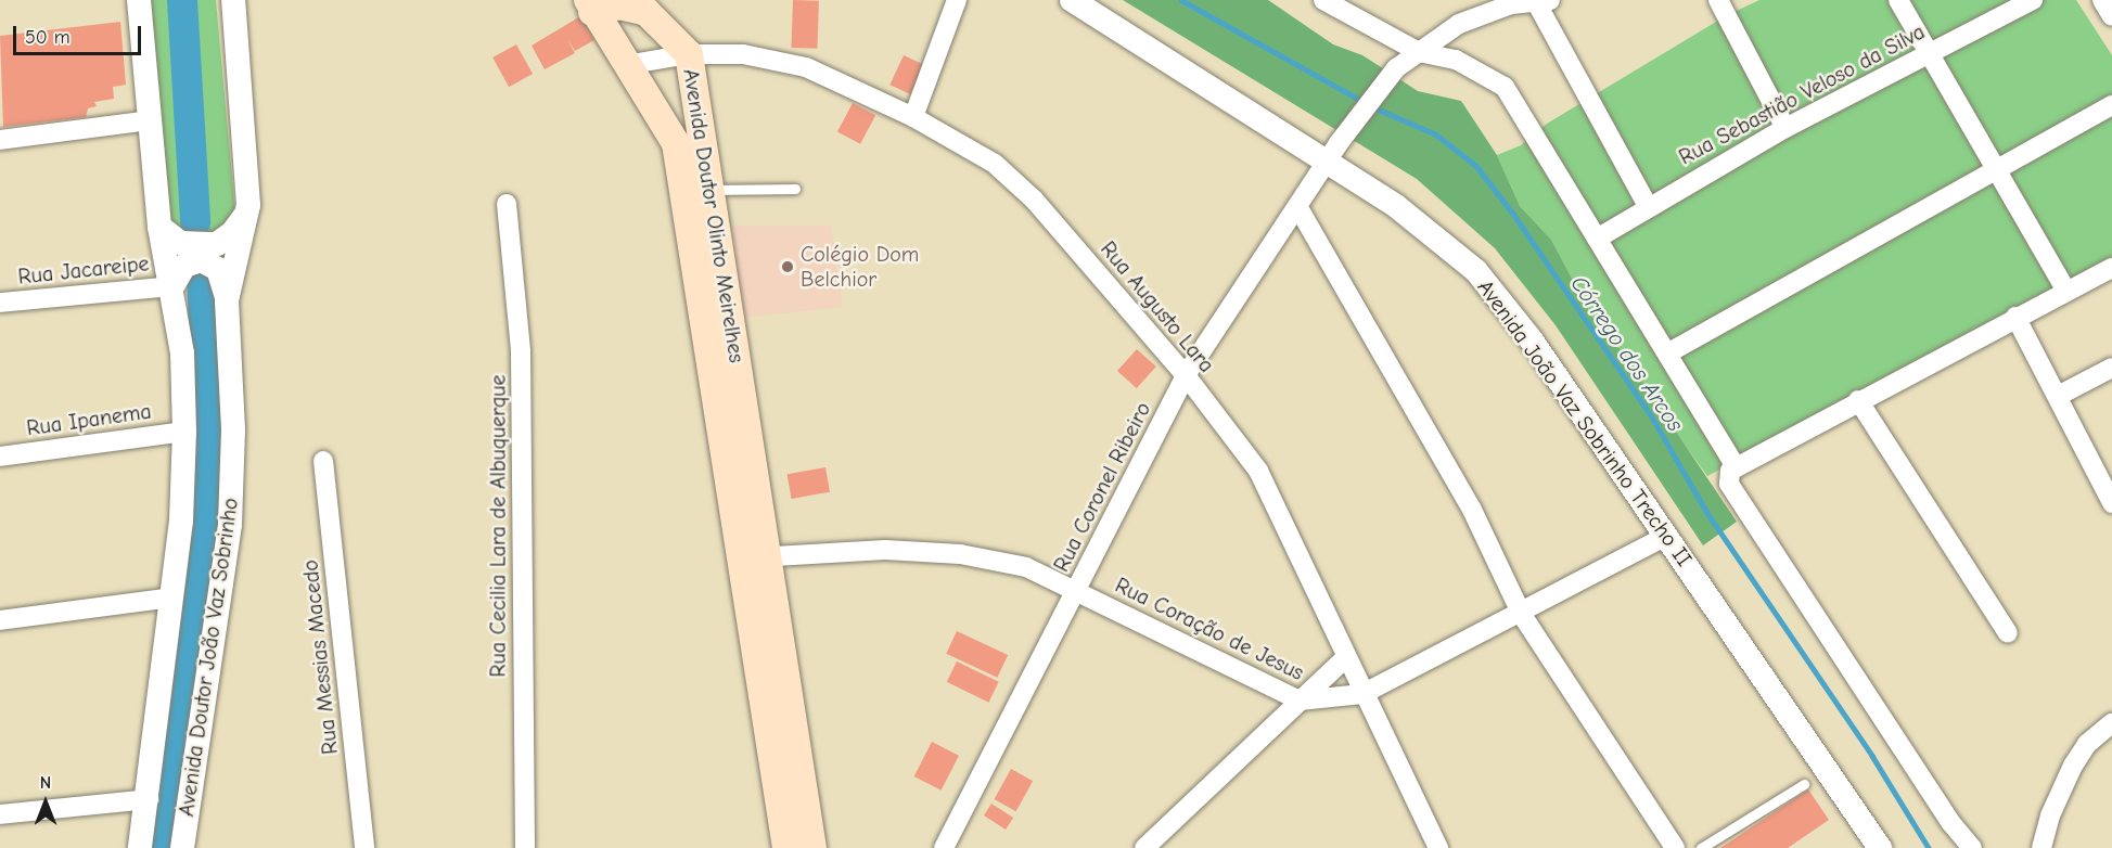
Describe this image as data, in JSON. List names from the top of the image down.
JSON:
{
  "streets": {
    "main road": ["Avenida Doutor Olinto Meirelhes"],
    "street": [
      "Rua Sebastião Veloso da Silva",
      "Rua Jacareipe",
      "Rua Augusto Lara",
      "Rua Ipanema",
      "Avenida João Vaz Sobrinho Trecho II",
      "Rua Coronel Ribeiro",
      "Rua Cecilia Lara de Albuquerque",
      "Rua Coração de Jesus",
      "Avenida Doutor João Vaz Sobrinho",
      "Rua Messias Macedo"
    ]
  },
  "crossings": [
    ["Avenida Doutor Olinto Meirelhes", "Rua Augusto Lara"],
    ["Avenida Doutor Olinto Meirelhes", "Rua Coração de Jesus"],
    ["Rua Jacareipe", "Avenida Doutor João Vaz Sobrinho"],
    ["Rua Augusto Lara", "Rua Coronel Ribeiro"],
    ["Rua Augusto Lara", "Rua Coração de Jesus"],
    ["Rua Ipanema", "Avenida Doutor João Vaz Sobrinho"],
    ["Avenida João Vaz Sobrinho Trecho II", "Rua Coronel Ribeiro"],
    ["Avenida João Vaz Sobrinho Trecho II", "Rua Coração de Jesus"],
    ["Rua Coronel Ribeiro", "Rua Coração de Jesus"]
  ],
  "water": ["Córrego dos Arcos"],
  "places": ["Colégio Dom Belchior"],
  "scale_bar": "50 m",
  "north": "top"
}
